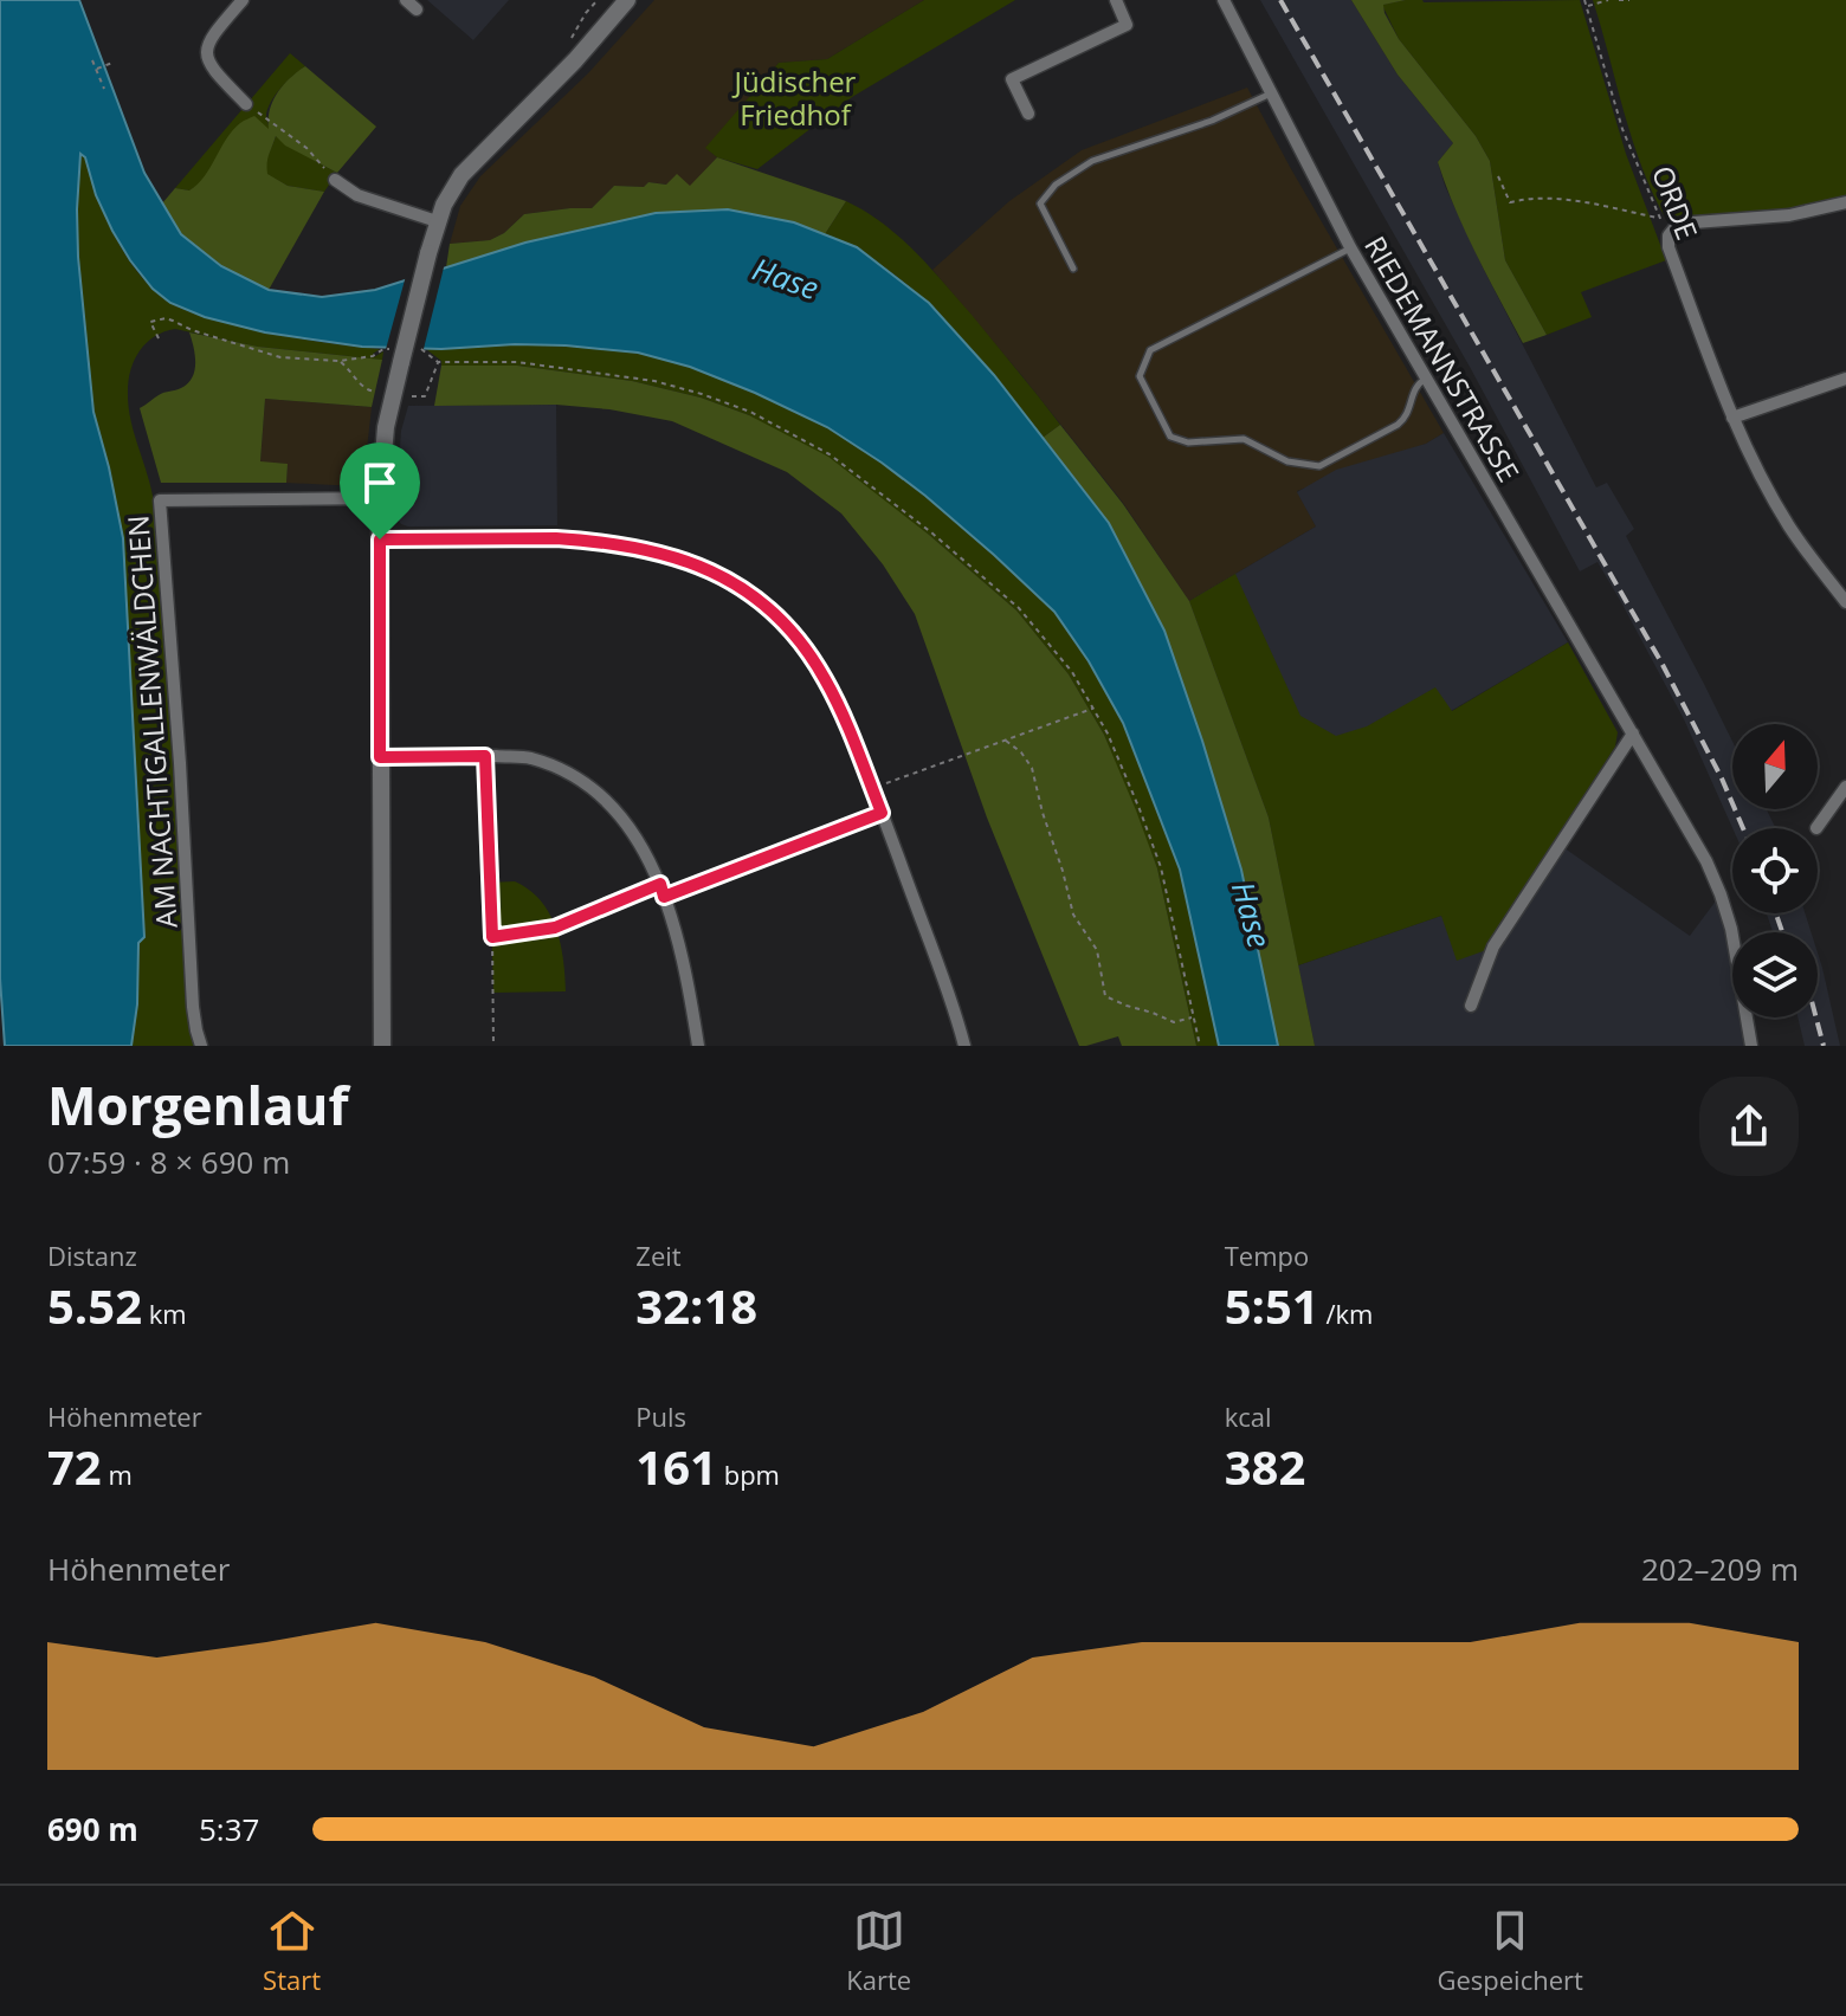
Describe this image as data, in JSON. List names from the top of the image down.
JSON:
{
  "streets": {
    "street": ["ORDE", "RIEDEMANNSTRASSE", "AM NACHTIGALLENWÄLDCHEN"]
  },
  "water": ["Hase"],
  "parks": ["Jüdischer Friedhof"],
  "north": "top",
  "page": {
    "heading": ["Morgenlauf", "07:59 · 8 × 690 m"],
    "stats": [
      ["Distanz", "5.52 km"],
      ["Zeit", "32:18"],
      ["Tempo", "5:51 /km"],
      ["Höhenmeter", "72 m"],
      ["Puls", "161 bpm"],
      ["kcal", "382"]
    ],
    "chart": ["Höhenmeter", "202–209 m"],
    "list": [
      {
        "name": "690 m",
        "note": "5:37"
      }
    ],
    "tabs": ["Start", "Karte", "Gespeichert"]
  }
}
